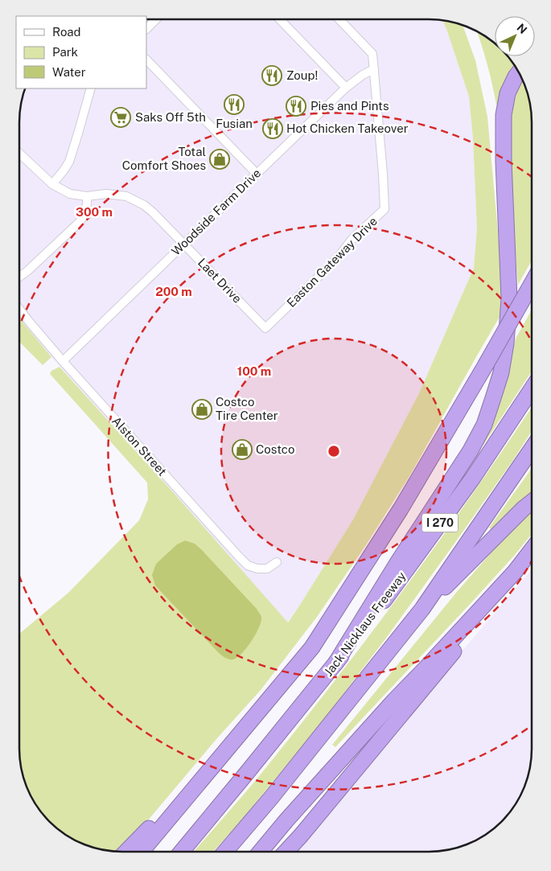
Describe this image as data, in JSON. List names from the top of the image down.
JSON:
{
  "streets": {
    "highway": ["I 270", "Jack Nicklaus Freeway"],
    "street": [
      "Woodside Farm Drive",
      "Easton Gateway Drive",
      "Laet Drive",
      "Alston Street"
    ]
  },
  "crossings": [
    ["Woodside Farm Drive", "Easton Gateway Drive"],
    ["Woodside Farm Drive", "Laet Drive"],
    ["Woodside Farm Drive", "Alston Street"],
    ["Easton Gateway Drive", "Laet Drive"]
  ],
  "places": {
    "restaurant": [
      "Zoup!",
      "Fusian",
      "Pies and Pints",
      "Hot Chicken Takeover"
    ],
    "supermarket": ["Saks Off 5th"],
    "shop": ["Total Comfort Shoes", "Costco Tire Center", "Costco"]
  },
  "legend": ["Road", "Park", "Water"],
  "north": "top right",
  "rings": ["300 m", "200 m", "100 m"]
}
